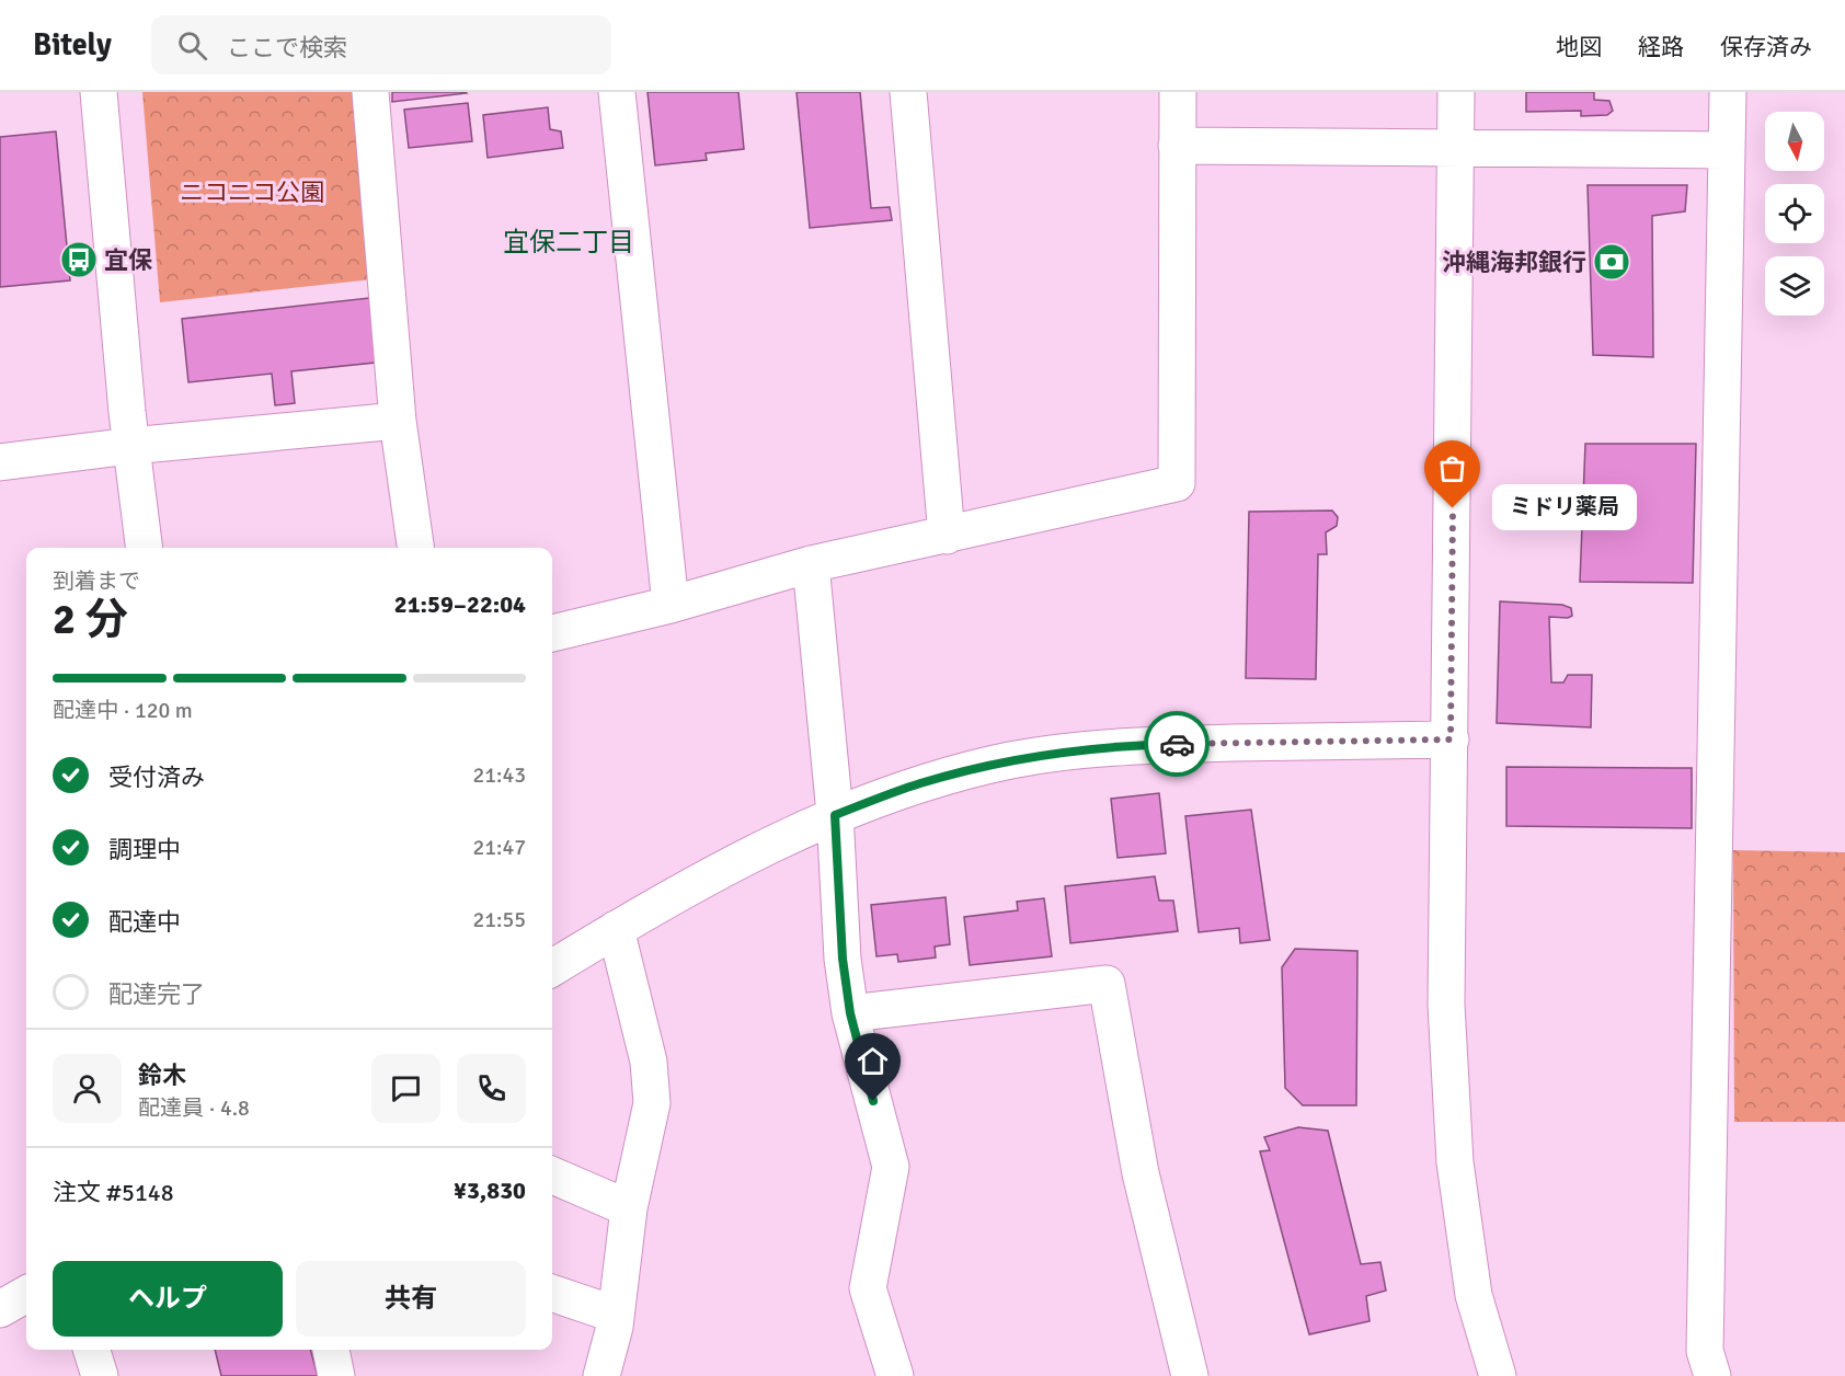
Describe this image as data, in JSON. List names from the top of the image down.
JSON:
{
  "districts": ["宜保二丁目"],
  "parks": ["ニコニコ公園"],
  "places": {
    "bus stop": ["宜保"],
    "bank": ["沖縄海邦銀行"],
    "other": ["ミドリ薬局"]
  },
  "north": "bottom",
  "page": {
    "header": "Bitely",
    "search": "ここで検索",
    "nav": ["地図", "経路", "保存済み"],
    "bubble": "ミドリ薬局",
    "heading": ["2 分", "到着まで", "21:59–22:04"],
    "panel": [
      "鈴木",
      "配達員 · 4.8",
      "注文 #5148",
      "¥3,830"
    ],
    "bar": "配達中 · 120 m",
    "list": [
      ["受付済み", "21:43"],
      ["調理中", "21:47"],
      ["配達中", "21:55"],
      "配達完了"
    ],
    "buttons": ["ヘルプ", "共有"]
  }
}
